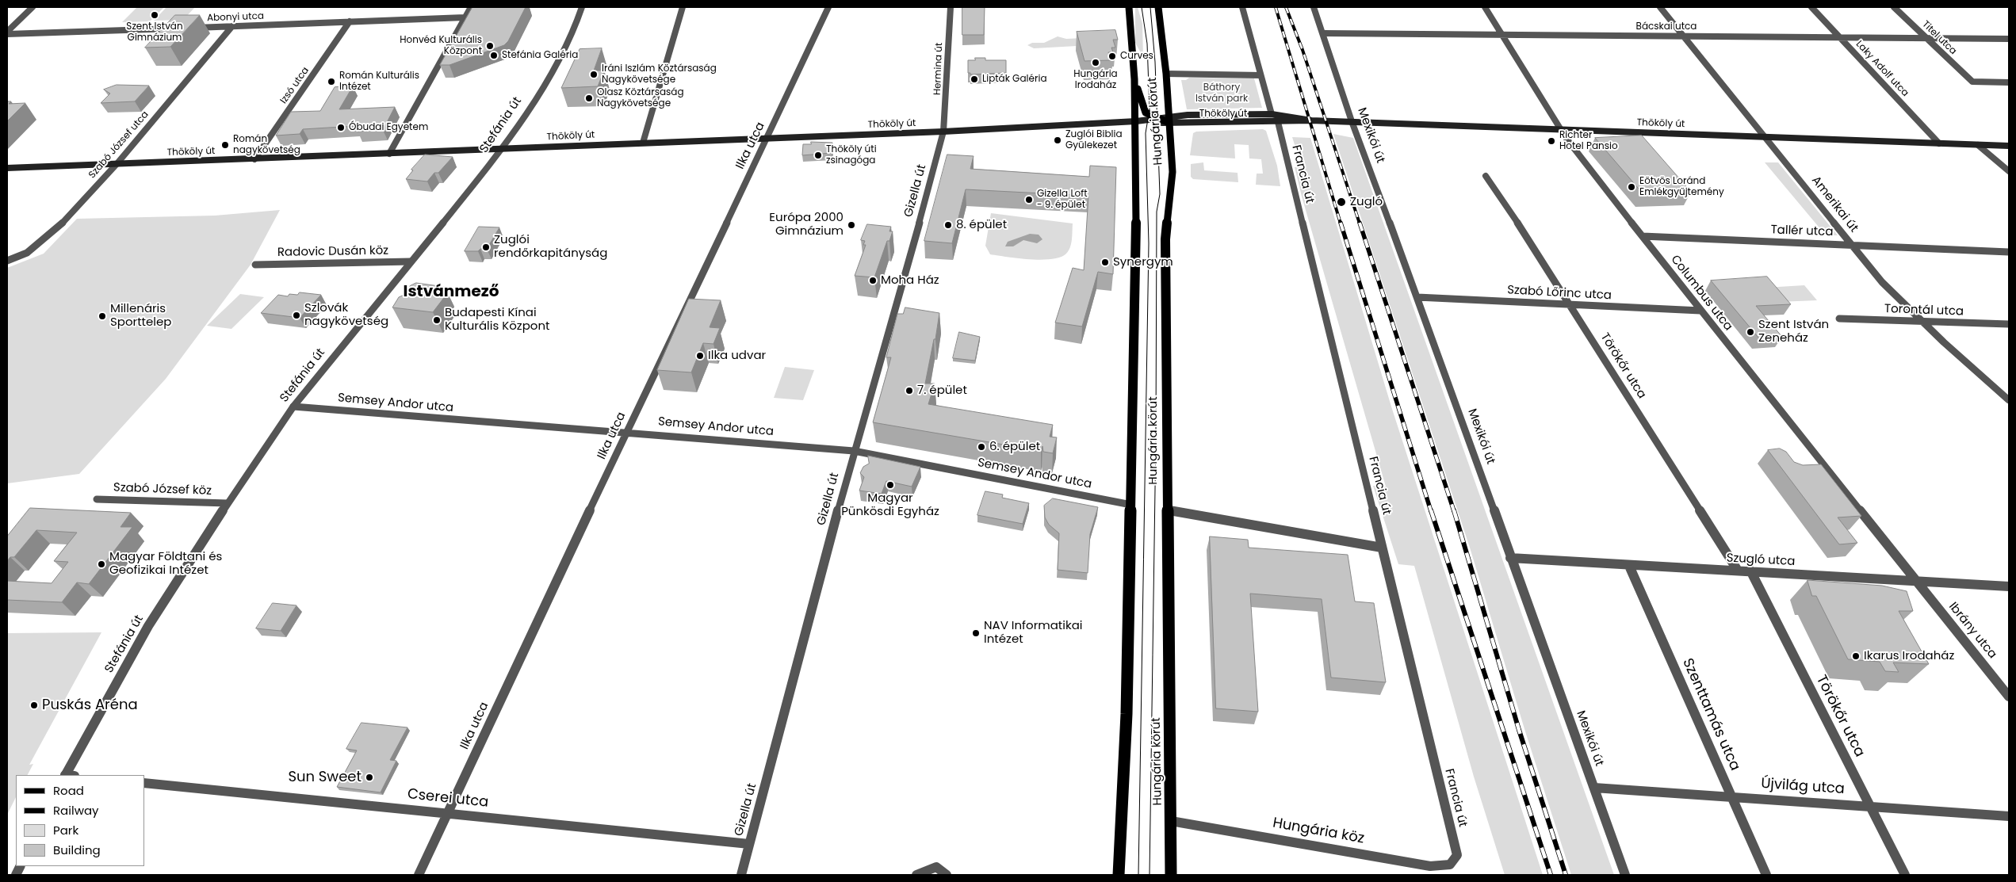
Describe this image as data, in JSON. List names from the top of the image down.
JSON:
{
  "streets": {
    "main road": ["Thököly út", "Hungária körút"],
    "street": [
      "Abonyi utca",
      "Bácskai utca",
      "Titel utca",
      "Hermina út",
      "Laky Adolf utca",
      "Izsó utca",
      "Stefánia út",
      "Mexikói út",
      "Szabó József utca",
      "Ilka utca",
      "Francia út",
      "Gizella út",
      "Amerikai út",
      "Tallér utca",
      "Radovic Dusán köz",
      "Szabó Lőrinc utca",
      "Columbus utca",
      "Torontál utca",
      "Törökőr utca",
      "Semsey Andor utca",
      "Szabó József köz",
      "Szugló utca",
      "Ibrány utca",
      "Szenttamás utca",
      "Újvilág utca",
      "Cserei utca",
      "Hungária köz"
    ]
  },
  "crossings": [
    ["Abonyi utca", "Izsó utca"],
    ["Abonyi utca", "Szabó József utca"],
    ["Bácskai utca", "Titel utca"],
    ["Bácskai utca", "Laky Adolf utca"],
    ["Bácskai utca", "Mexikói út"],
    ["Bácskai utca", "Amerikai út"],
    ["Bácskai utca", "Columbus utca"],
    ["Hermina út", "Thököly út"],
    ["Hermina út", "Gizella út"],
    ["Laky Adolf utca", "Thököly út"],
    ["Izsó utca", "Thököly út"],
    ["Thököly út", "Hungária körút"],
    ["Thököly út", "Stefánia út"],
    ["Thököly út", "Mexikói út"],
    ["Thököly út", "Szabó József utca"],
    ["Thököly út", "Ilka utca"],
    ["Thököly út", "Francia út"],
    ["Thököly út", "Gizella út"],
    ["Thököly út", "Amerikai út"],
    ["Thököly út", "Columbus utca"],
    ["Hungária körút", "Semsey Andor utca"],
    ["Hungária körút", "Hungária köz"],
    ["Stefánia út", "Radovic Dusán köz"],
    ["Stefánia út", "Semsey Andor utca"],
    ["Stefánia út", "Szabó József köz"],
    ["Mexikói út", "Szabó Lőrinc utca"],
    ["Mexikói út", "Szugló utca"],
    ["Mexikói út", "Újvilág utca"],
    ["Ilka utca", "Semsey Andor utca"],
    ["Ilka utca", "Cserei utca"],
    ["Francia út", "Hungária köz"],
    ["Gizella út", "Semsey Andor utca"],
    ["Gizella út", "Cserei utca"],
    ["Amerikai út", "Tallér utca"],
    ["Amerikai út", "Torontál utca"],
    ["Tallér utca", "Columbus utca"],
    ["Szabó Lőrinc utca", "Columbus utca"],
    ["Szabó Lőrinc utca", "Törökőr utca"],
    ["Columbus utca", "Szugló utca"],
    ["Columbus utca", "Ibrány utca"],
    ["Törökőr utca", "Szugló utca"],
    ["Törökőr utca", "Újvilág utca"],
    ["Szugló utca", "Ibrány utca"],
    ["Szugló utca", "Szenttamás utca"],
    ["Szenttamás utca", "Újvilág utca"]
  ],
  "districts": ["Istvánmező"],
  "parks": ["Báthory István park"],
  "places": [
    "Szent István Gimnázium",
    "Honvéd Kulturális Központ",
    "Stefánia Galéria",
    "Curves",
    "Hungária Irodaház",
    "Iráni Iszlám Köztársaság Nagykövetsége",
    "Lipták Galéria",
    "Román Kulturális Intézet",
    "Olasz Köztársaság Nagykövetsége",
    "Óbudai Egyetem",
    "Zuglói Biblia Gyülekezet",
    "Richter Hotel Pansio",
    "Román nagykövetség",
    "Thököly úti zsinagóga",
    "Eötvös Loránd Emlékgyűjtemény",
    "Gizella Loft - 9. épület",
    "Zugló",
    "Európa 2000 Gimnázium",
    "8. épület",
    "Zuglói rendőrkapitányság",
    "Synergym",
    "Moha Ház",
    "Szlovák nagykövetség",
    "Millenáris Sporttelep",
    "Budapesti Kínai Kulturális Központ",
    "Szent István Zeneház",
    "Ilka udvar",
    "7. épület",
    "6. épület",
    "Magyar Pünkösdi Egyház",
    "Magyar Földtani és Geofizikai Intézet",
    "NAV Informatikai Intézet",
    "Ikarus Irodaház",
    "Puskás Aréna",
    "Sun Sweet"
  ],
  "legend": [
    "Road",
    "Railway",
    "Park",
    "Building"
  ]
}
